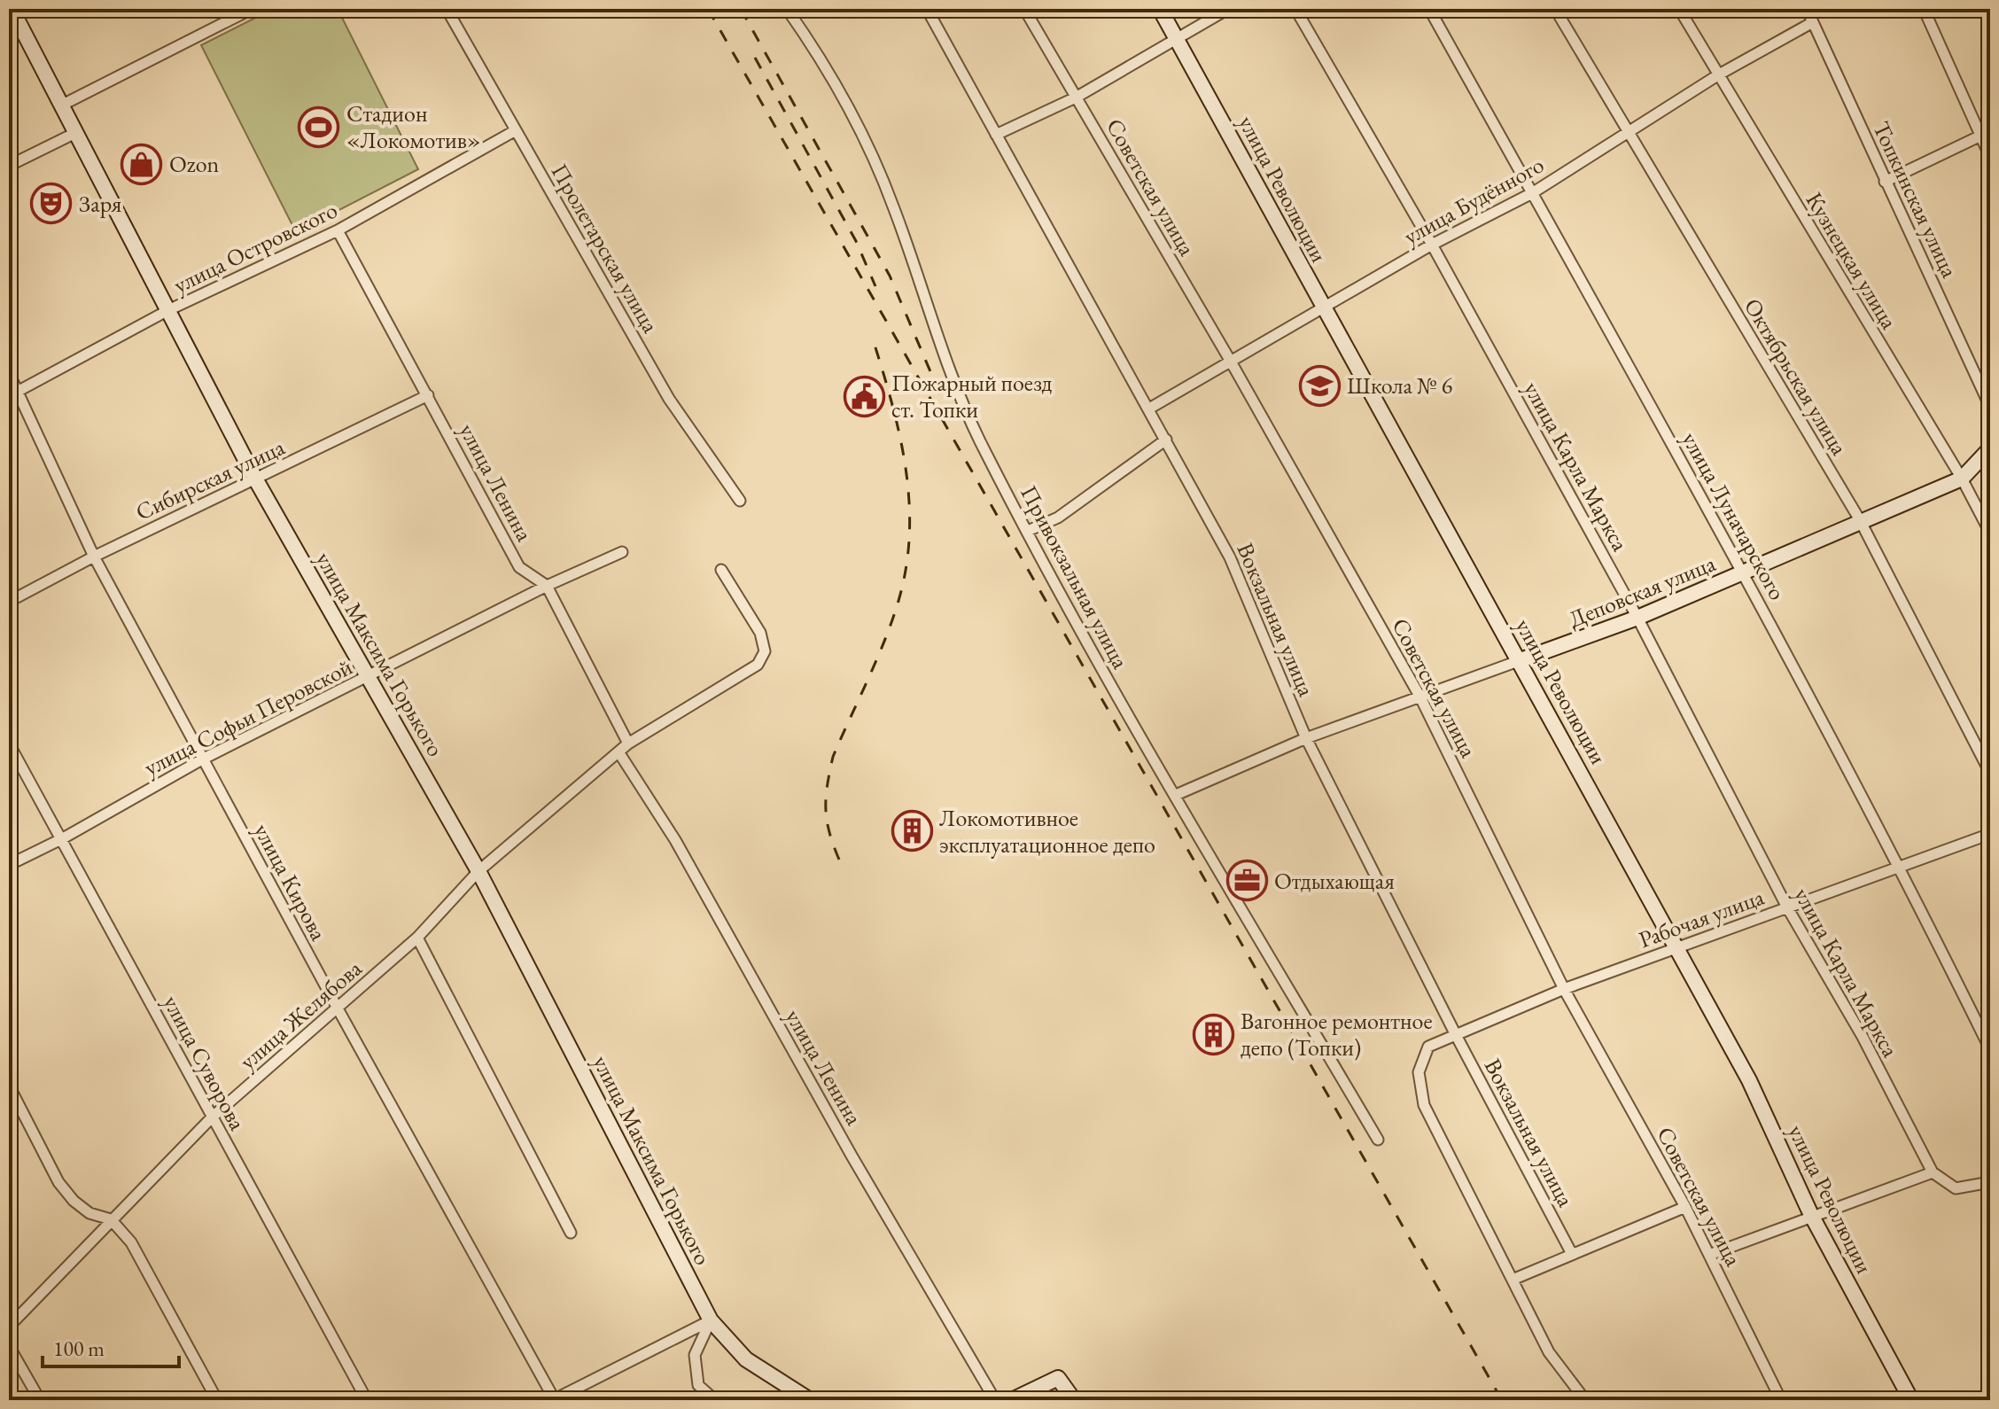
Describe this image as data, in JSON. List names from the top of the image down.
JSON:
{
  "streets": {
    "street": [
      "Советская улица",
      "улица Революции",
      "Топкинская улица",
      "улица Будённого",
      "улица Островского",
      "Пролетарская улица",
      "Кузнецкая улица",
      "Октябрьская улица",
      "улица Карла Маркса",
      "Сибирская улица",
      "улица Ленина",
      "улица Луначарского",
      "Привокзальная улица",
      "Деповская улица",
      "Вокзальная улица",
      "улица Максима Горького",
      "улица Софьи Перовской",
      "улица Кирова",
      "Рабочая улица",
      "улица Желябова",
      "улица Суворова"
    ]
  },
  "crossings": [
    ["Советская улица", "улица Будённого"],
    ["Советская улица", "Деповская улица"],
    ["Советская улица", "Рабочая улица"],
    ["улица Революции", "улица Будённого"],
    ["улица Революции", "Деповская улица"],
    ["улица Революции", "Рабочая улица"],
    ["Топкинская улица", "улица Будённого"],
    ["улица Будённого", "Кузнецкая улица"],
    ["улица Будённого", "Октябрьская улица"],
    ["улица Будённого", "улица Карла Маркса"],
    ["улица Будённого", "улица Луначарского"],
    ["улица Будённого", "Вокзальная улица"],
    ["улица Островского", "Пролетарская улица"],
    ["улица Островского", "улица Ленина"],
    ["улица Островского", "улица Максима Горького"],
    ["улица Островского", "улица Кирова"],
    ["Кузнецкая улица", "Деповская улица"],
    ["Октябрьская улица", "Деповская улица"],
    ["улица Карла Маркса", "Деповская улица"],
    ["улица Карла Маркса", "Рабочая улица"],
    ["Сибирская улица", "улица Ленина"],
    ["Сибирская улица", "улица Максима Горького"],
    ["Сибирская улица", "улица Кирова"],
    ["улица Ленина", "улица Софьи Перовской"],
    ["улица Ленина", "улица Желябова"],
    ["улица Луначарского", "Деповская улица"],
    ["улица Луначарского", "Рабочая улица"],
    ["Привокзальная улица", "Деповская улица"],
    ["Деповская улица", "Вокзальная улица"],
    ["Вокзальная улица", "Рабочая улица"],
    ["улица Максима Горького", "улица Софьи Перовской"],
    ["улица Максима Горького", "улица Желябова"],
    ["улица Софьи Перовской", "улица Кирова"],
    ["улица Софьи Перовской", "улица Суворова"],
    ["улица Кирова", "улица Желябова"],
    ["улица Желябова", "улица Суворова"]
  ],
  "places": {
    "sports": ["Стадион «Локомотив»"],
    "shop": ["Ozon"],
    "theatre": ["Заря"],
    "school or university": ["Школа № 6"],
    "public building": ["Пожарный поезд ст. Топки"],
    "building": ["Локомотивное эксплуатационное депо", "Вагонное ремонтное депо (Топки)"],
    "office": ["Отдыхающая"]
  },
  "scale_bar": "100 m"
}
